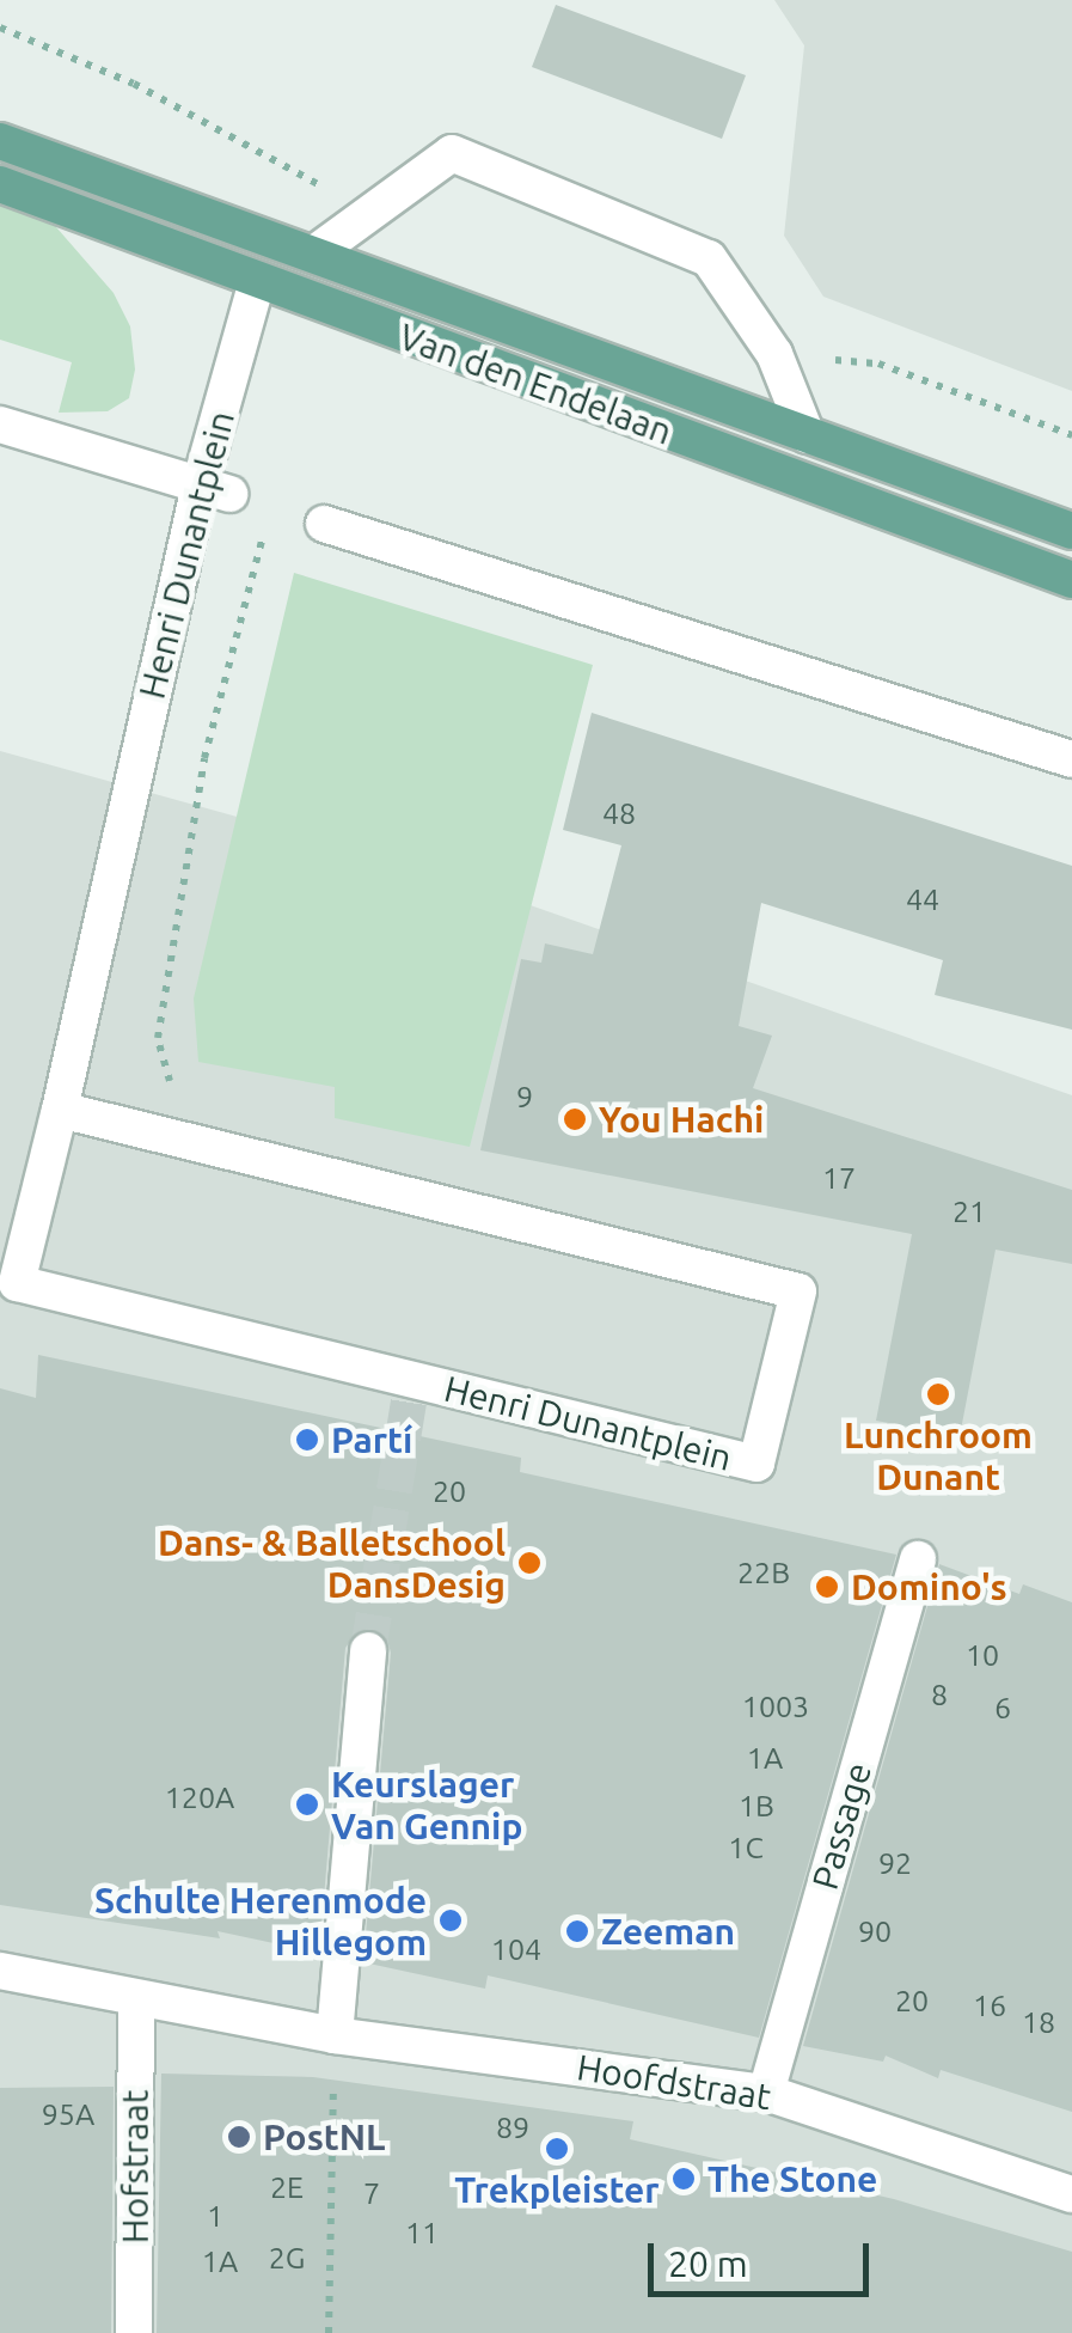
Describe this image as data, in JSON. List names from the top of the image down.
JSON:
{
  "streets": {
    "main road": ["Van den Endelaan"],
    "street": [
      "Henri Dunantplein",
      "Passage",
      "Hoofdstraat",
      "Hofstraat"
    ]
  },
  "crossings": [
    ["Van den Endelaan", "Henri Dunantplein"],
    ["Passage", "Hoofdstraat"],
    ["Hoofdstraat", "Hofstraat"]
  ],
  "places": [
    "You Hachi",
    "Lunchroom Dunant",
    "Partí",
    "Dans- & Balletschool DansDesig",
    "Domino's",
    "Keurslager Van Gennip",
    "Schulte Herenmode Hillegom",
    "Zeeman",
    "PostNL",
    "Trekpleister",
    "The Stone"
  ],
  "house_numbers": [
    "48",
    "44",
    "9",
    "17",
    "21",
    "20",
    "22B",
    "10",
    "8",
    "1003",
    "6",
    "1A",
    "120A",
    "1B",
    "1C",
    "92",
    "90",
    "104",
    "20",
    "16",
    "18",
    "95A",
    "89",
    "2E",
    "7",
    "1",
    "11",
    "2G",
    "1A"
  ],
  "scale_bar": "20 m"
}
